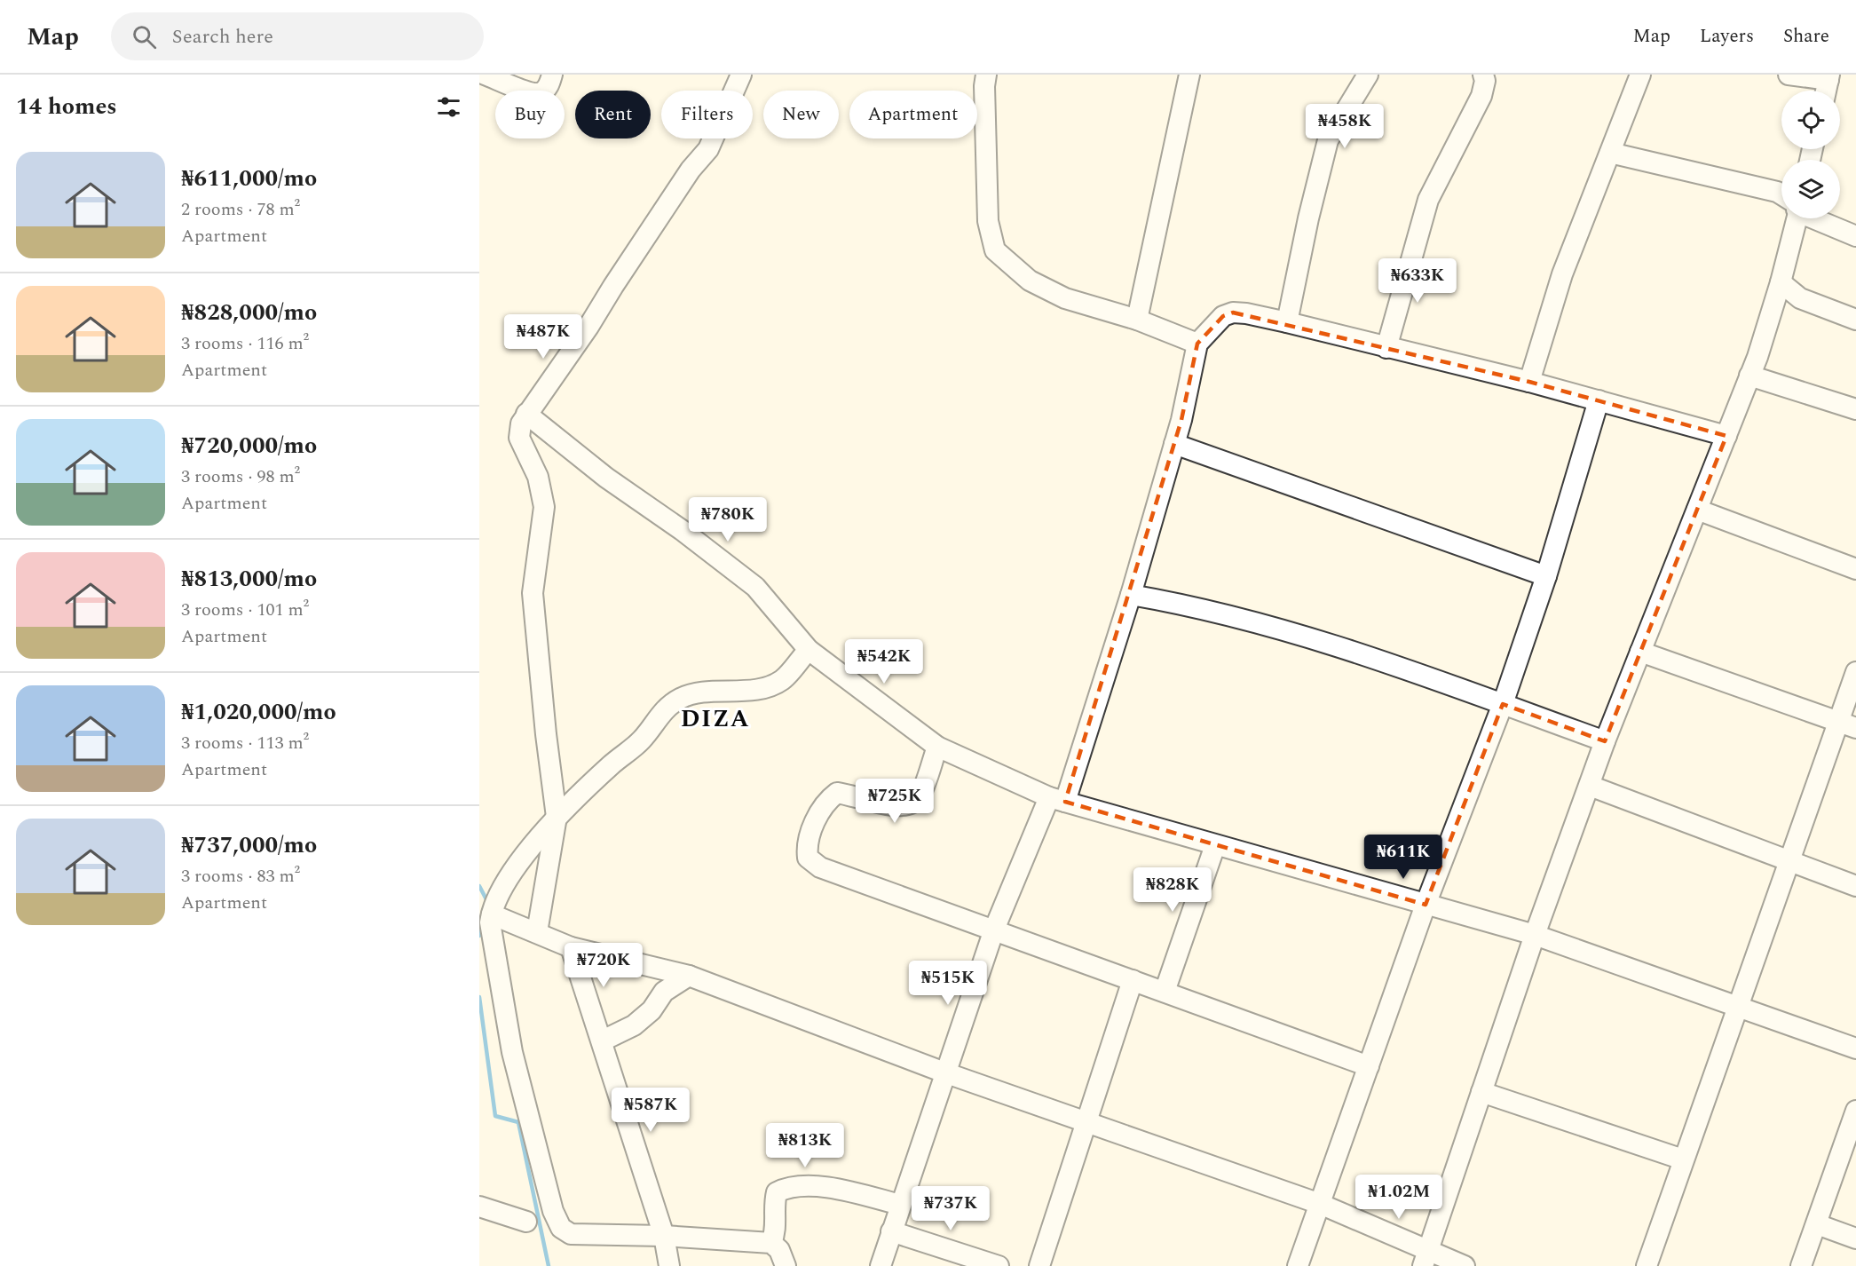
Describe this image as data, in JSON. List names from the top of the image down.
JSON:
{
  "districts": ["DIZA"],
  "page": {
    "header": "Map",
    "search": "Search here",
    "nav": ["Map", "Layers", "Share"],
    "heading": "14 homes",
    "chip": [
      "Buy",
      "Rent",
      "Filters",
      "New",
      "Apartment"
    ],
    "price": [
      "₦458K",
      "₦633K",
      "₦487K",
      "₦780K",
      "₦542K",
      "₦725K",
      "₦611K",
      "₦828K",
      "₦720K",
      "₦515K",
      "₦587K",
      "₦813K",
      "₦1.02M",
      "₦737K"
    ],
    "list": [
      {
        "name": "₦611,000/mo",
        "note": "2 rooms · 78 m² · Apartment"
      },
      {
        "name": "₦828,000/mo",
        "note": "3 rooms · 116 m² · Apartment"
      },
      {
        "name": "₦720,000/mo",
        "note": "3 rooms · 98 m² · Apartment"
      },
      {
        "name": "₦813,000/mo",
        "note": "3 rooms · 101 m² · Apartment"
      },
      {
        "name": "₦1,020,000/mo",
        "note": "3 rooms · 113 m² · Apartment"
      },
      {
        "name": "₦737,000/mo",
        "note": "3 rooms · 83 m² · Apartment"
      }
    ]
  }
}
